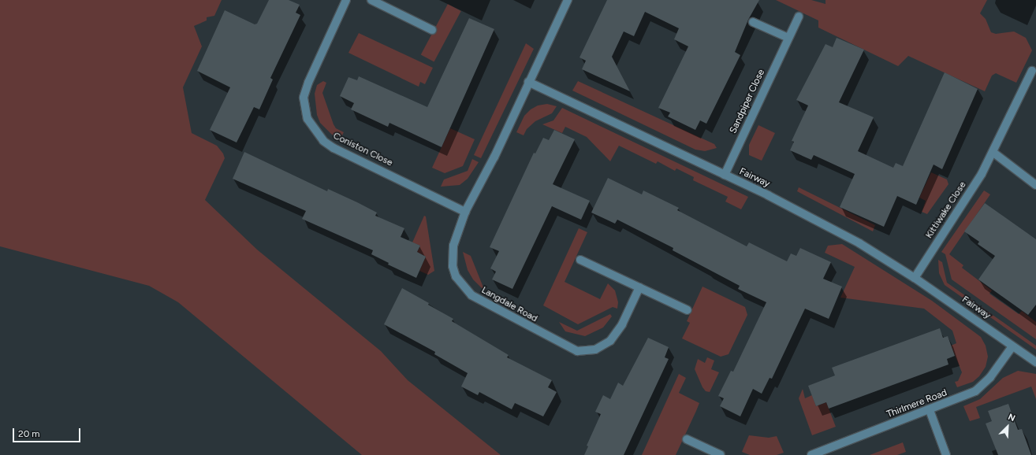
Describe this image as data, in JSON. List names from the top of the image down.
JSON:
{
  "streets": {
    "street": [
      "Sandpiper Close",
      "Coniston Close",
      "Fairway",
      "Kittiwake Close",
      "Langdale Road",
      "Thirlmere Road"
    ]
  },
  "crossings": [
    ["Sandpiper Close", "Fairway"],
    ["Coniston Close", "Langdale Road"],
    ["Fairway", "Kittiwake Close"],
    ["Fairway", "Langdale Road"],
    ["Fairway", "Thirlmere Road"]
  ],
  "scale_bar": "20 m",
  "north": "top right"
}
